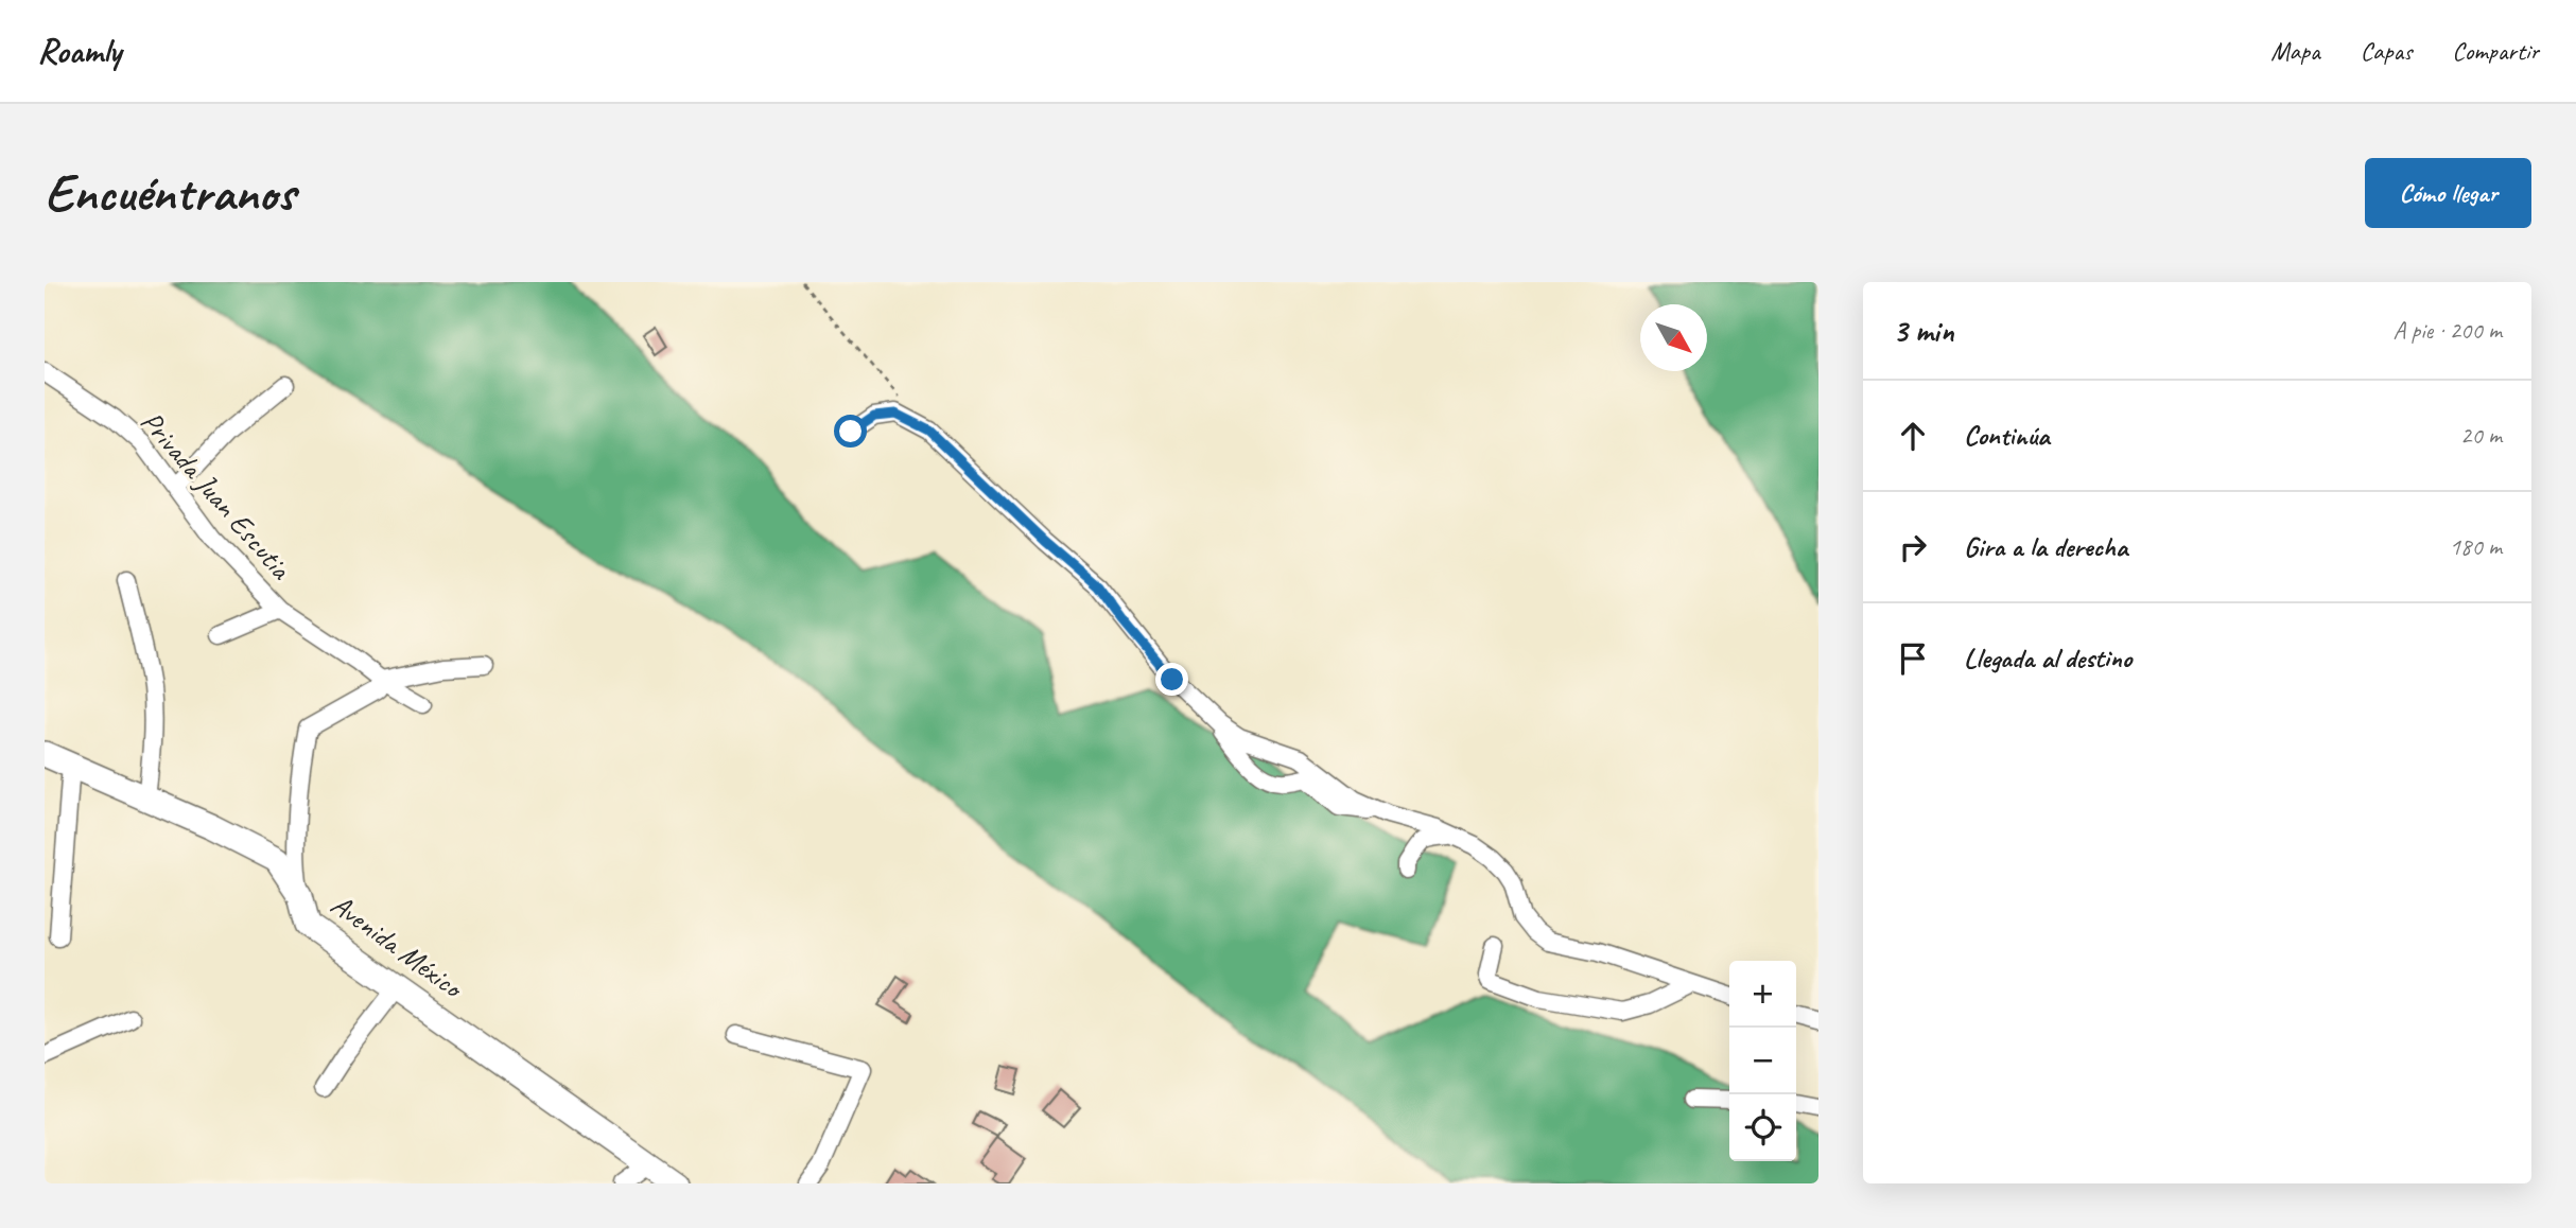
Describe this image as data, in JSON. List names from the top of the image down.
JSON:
{
  "streets": {
    "main road": ["Avenida México"],
    "street": ["Privada Juan Escutia"]
  },
  "north": "bottom right",
  "page": {
    "header": "Roamly",
    "nav": ["Mapa", "Capas", "Compartir"],
    "buttons": "Cómo llegar",
    "title": "Encuéntranos",
    "heading": ["3 min", "A pie · 200 m"],
    "list": [
      ["Continúa", "20 m"],
      ["Gira a la derecha", "180 m"],
      "Llegada al destino"
    ],
    "map_buttons": ["+", "−"]
  }
}
